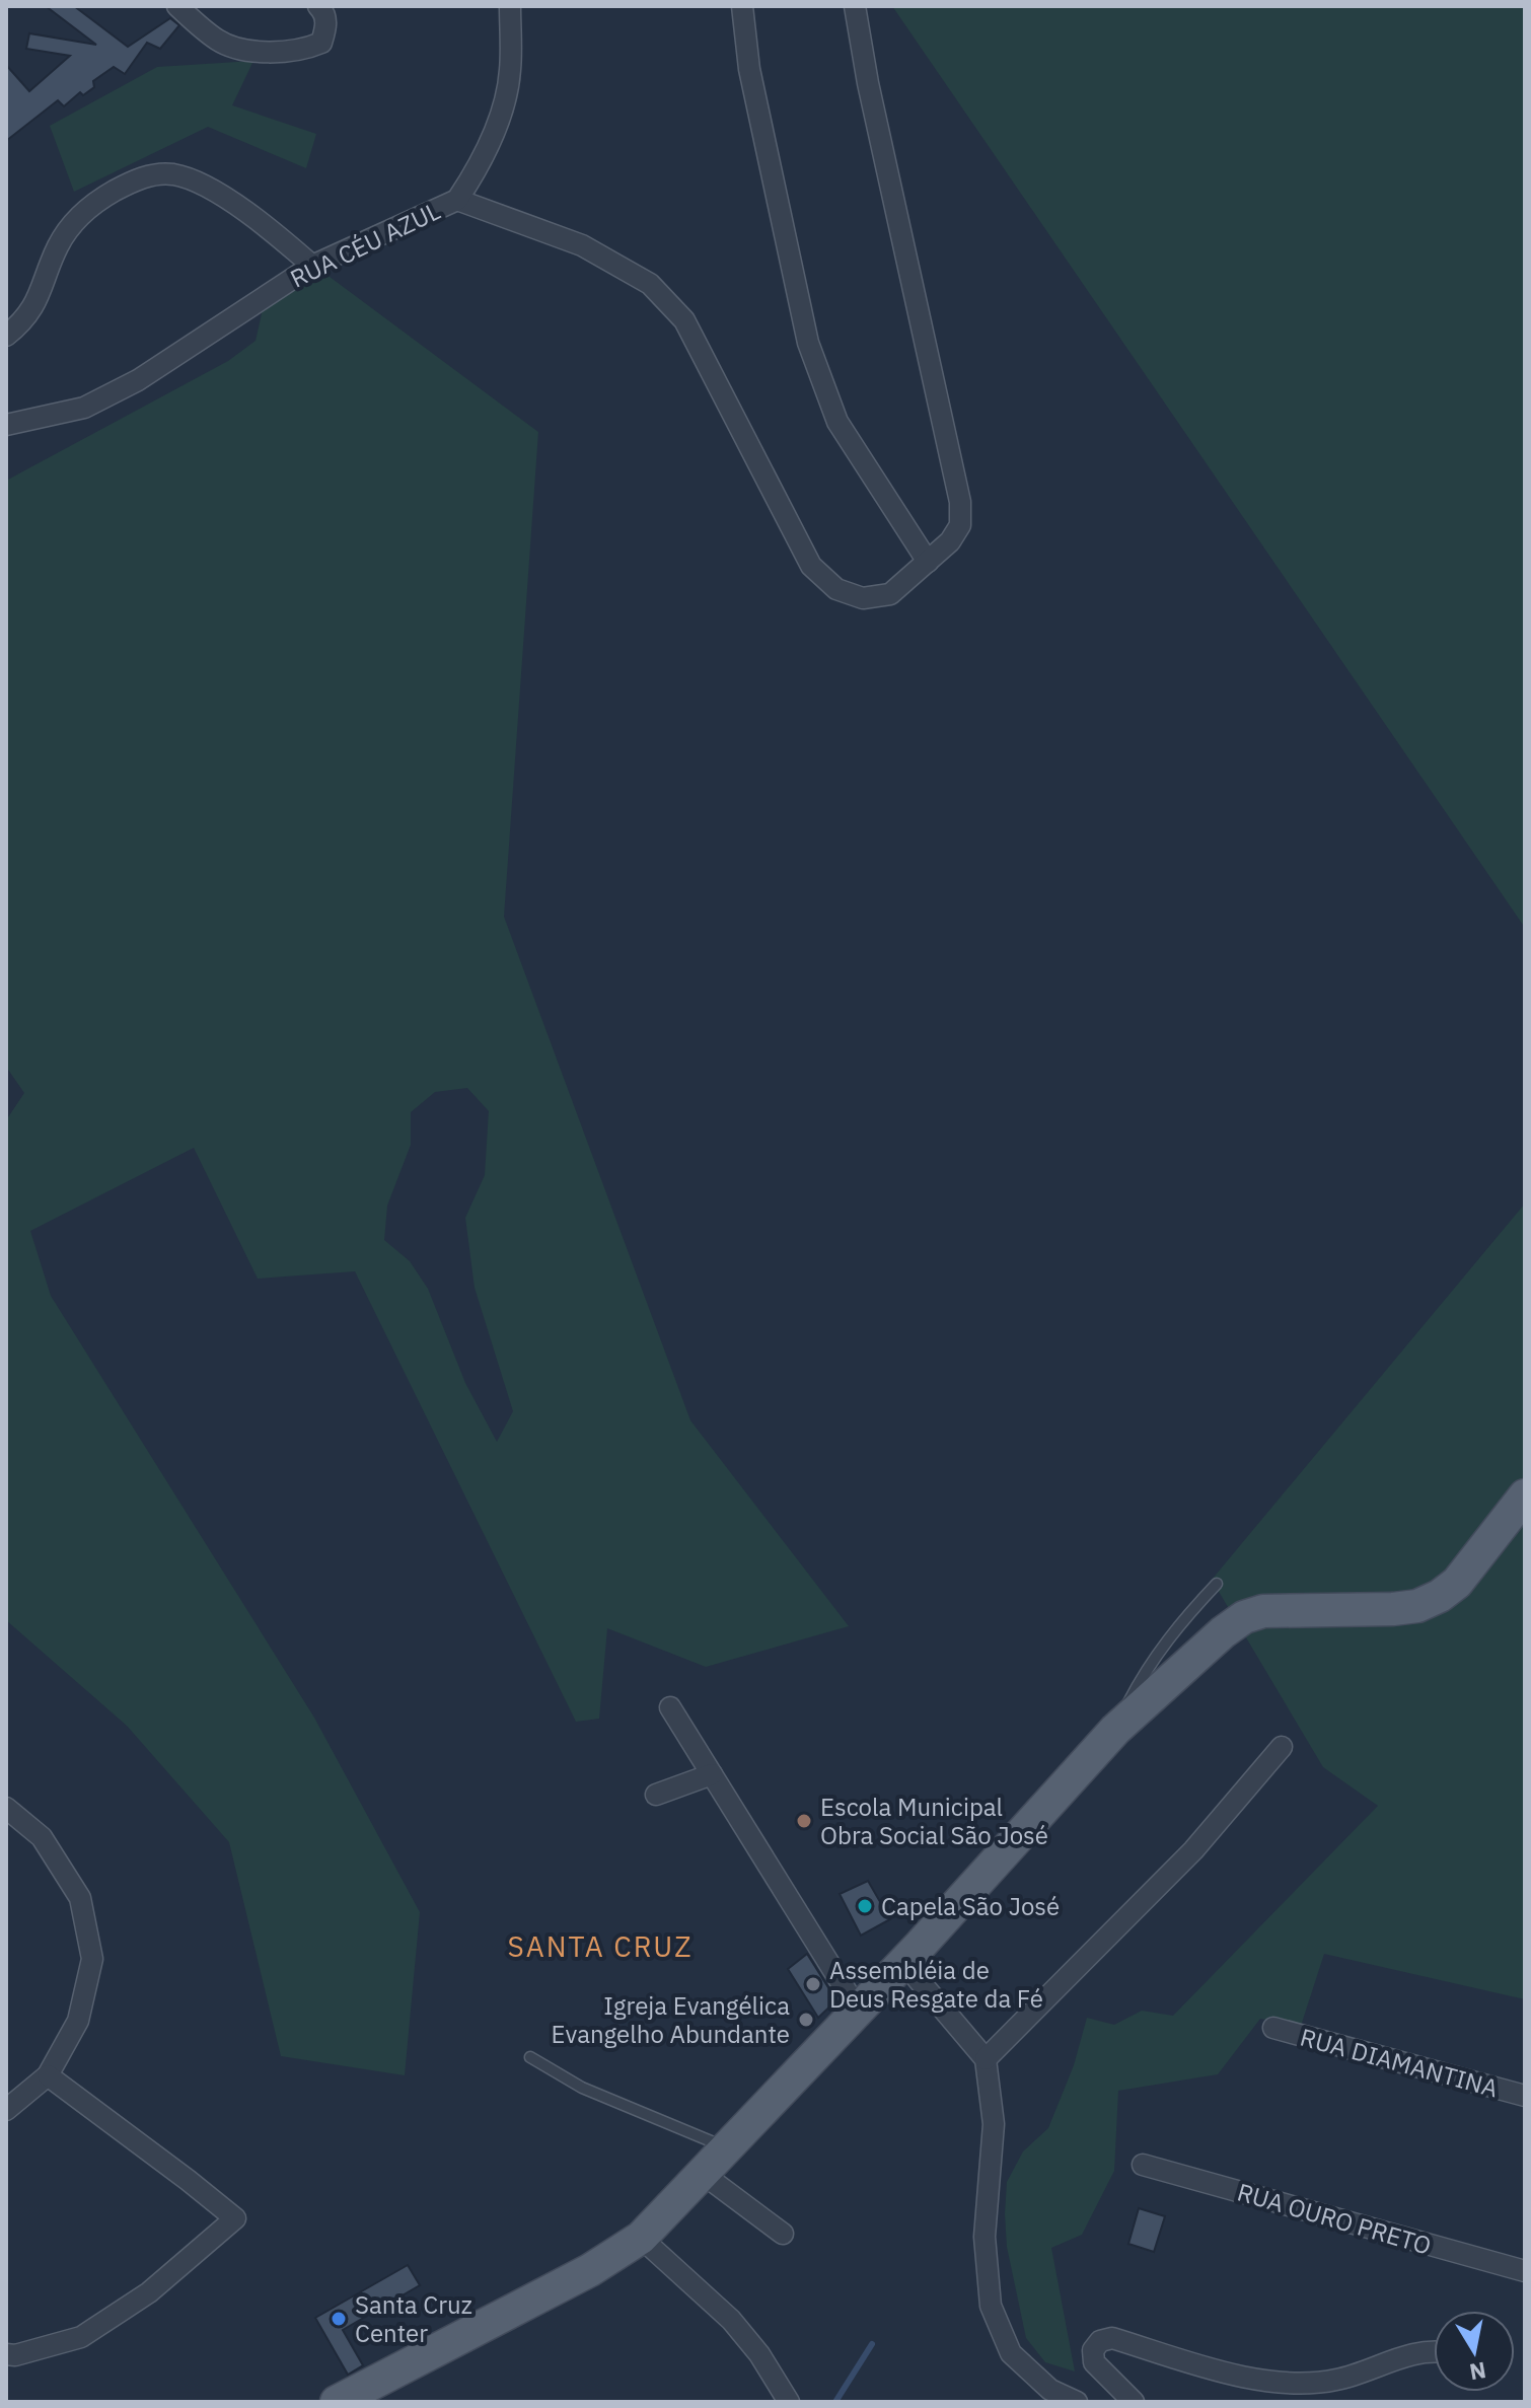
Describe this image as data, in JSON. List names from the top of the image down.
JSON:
{
  "streets": {
    "street": ["RUA CÉU AZUL", "RUA DIAMANTINA", "RUA OURO PRETO"]
  },
  "districts": ["SANTA CRUZ"],
  "places": [
    "Escola Municipal Obra Social São José",
    "Capela São José",
    "Assembléia de Deus Resgate da Fé",
    "Igreja Evangélica Evangelho Abundante",
    "Santa Cruz Center"
  ],
  "north": "bottom"
}
